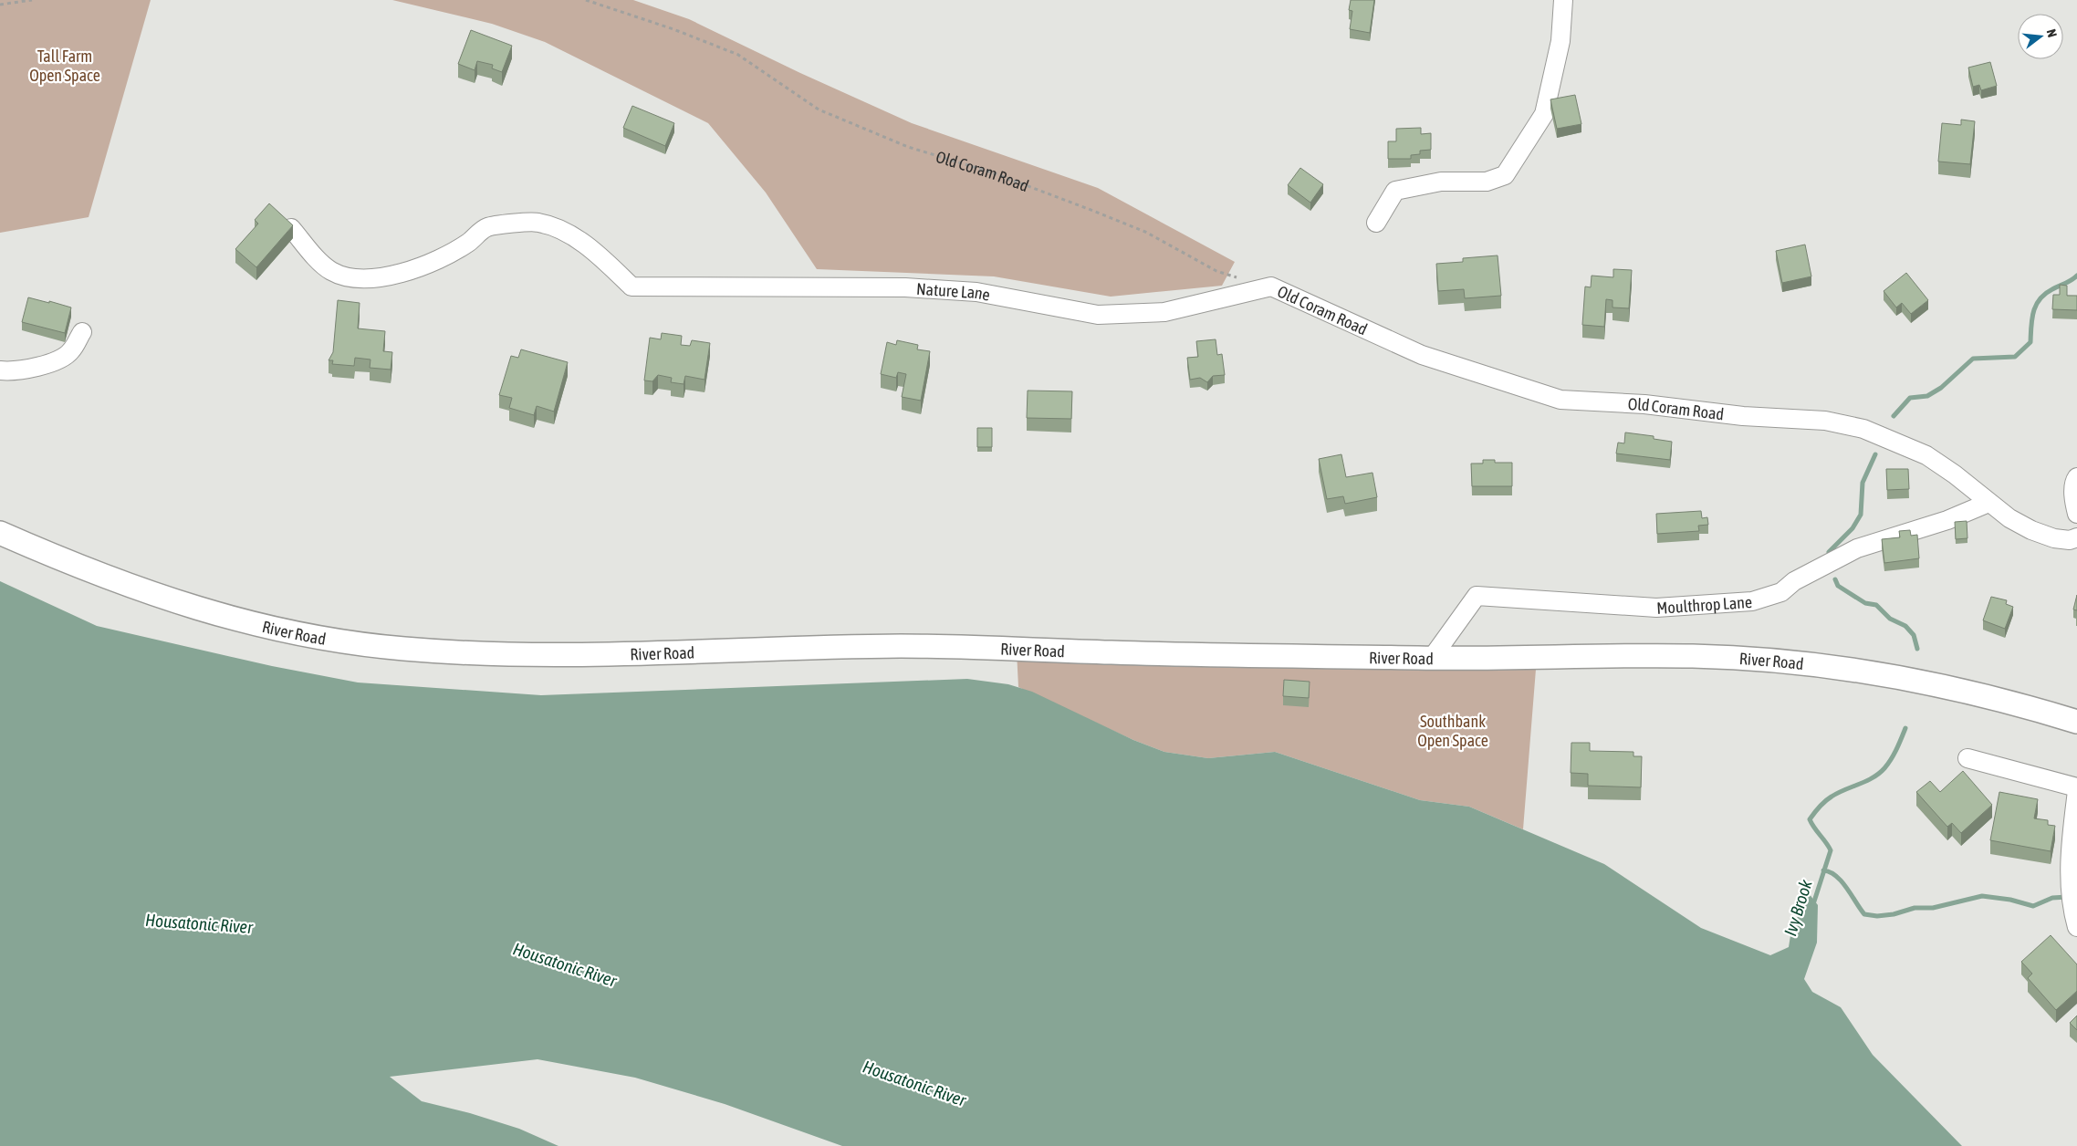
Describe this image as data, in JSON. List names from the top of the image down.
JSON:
{
  "streets": {
    "main road": ["River Road"],
    "street": ["Old Coram Road", "Nature Lane", "Moulthrop Lane"]
  },
  "crossings": [
    ["Old Coram Road", "Nature Lane"],
    ["Old Coram Road", "Moulthrop Lane"],
    ["Moulthrop Lane", "River Road"]
  ],
  "water": ["Ivy Brook", "Housatonic River"],
  "parks": ["Tall Farm Open Space", "Southbank Open Space"],
  "north": "right"
}
